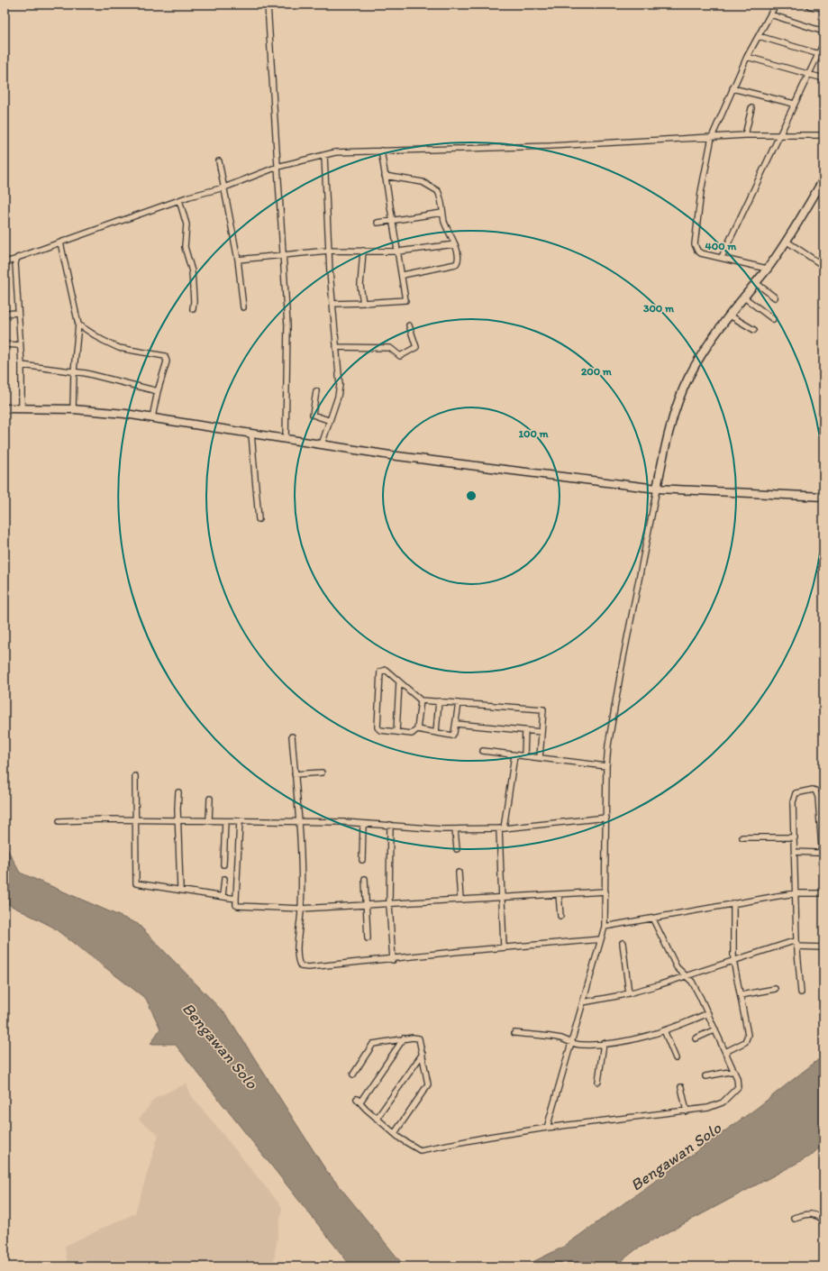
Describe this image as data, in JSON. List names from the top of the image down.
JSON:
{
  "water": ["Bengawan Solo"],
  "rings": [
    "400 m",
    "300 m",
    "200 m",
    "100 m"
  ]
}
